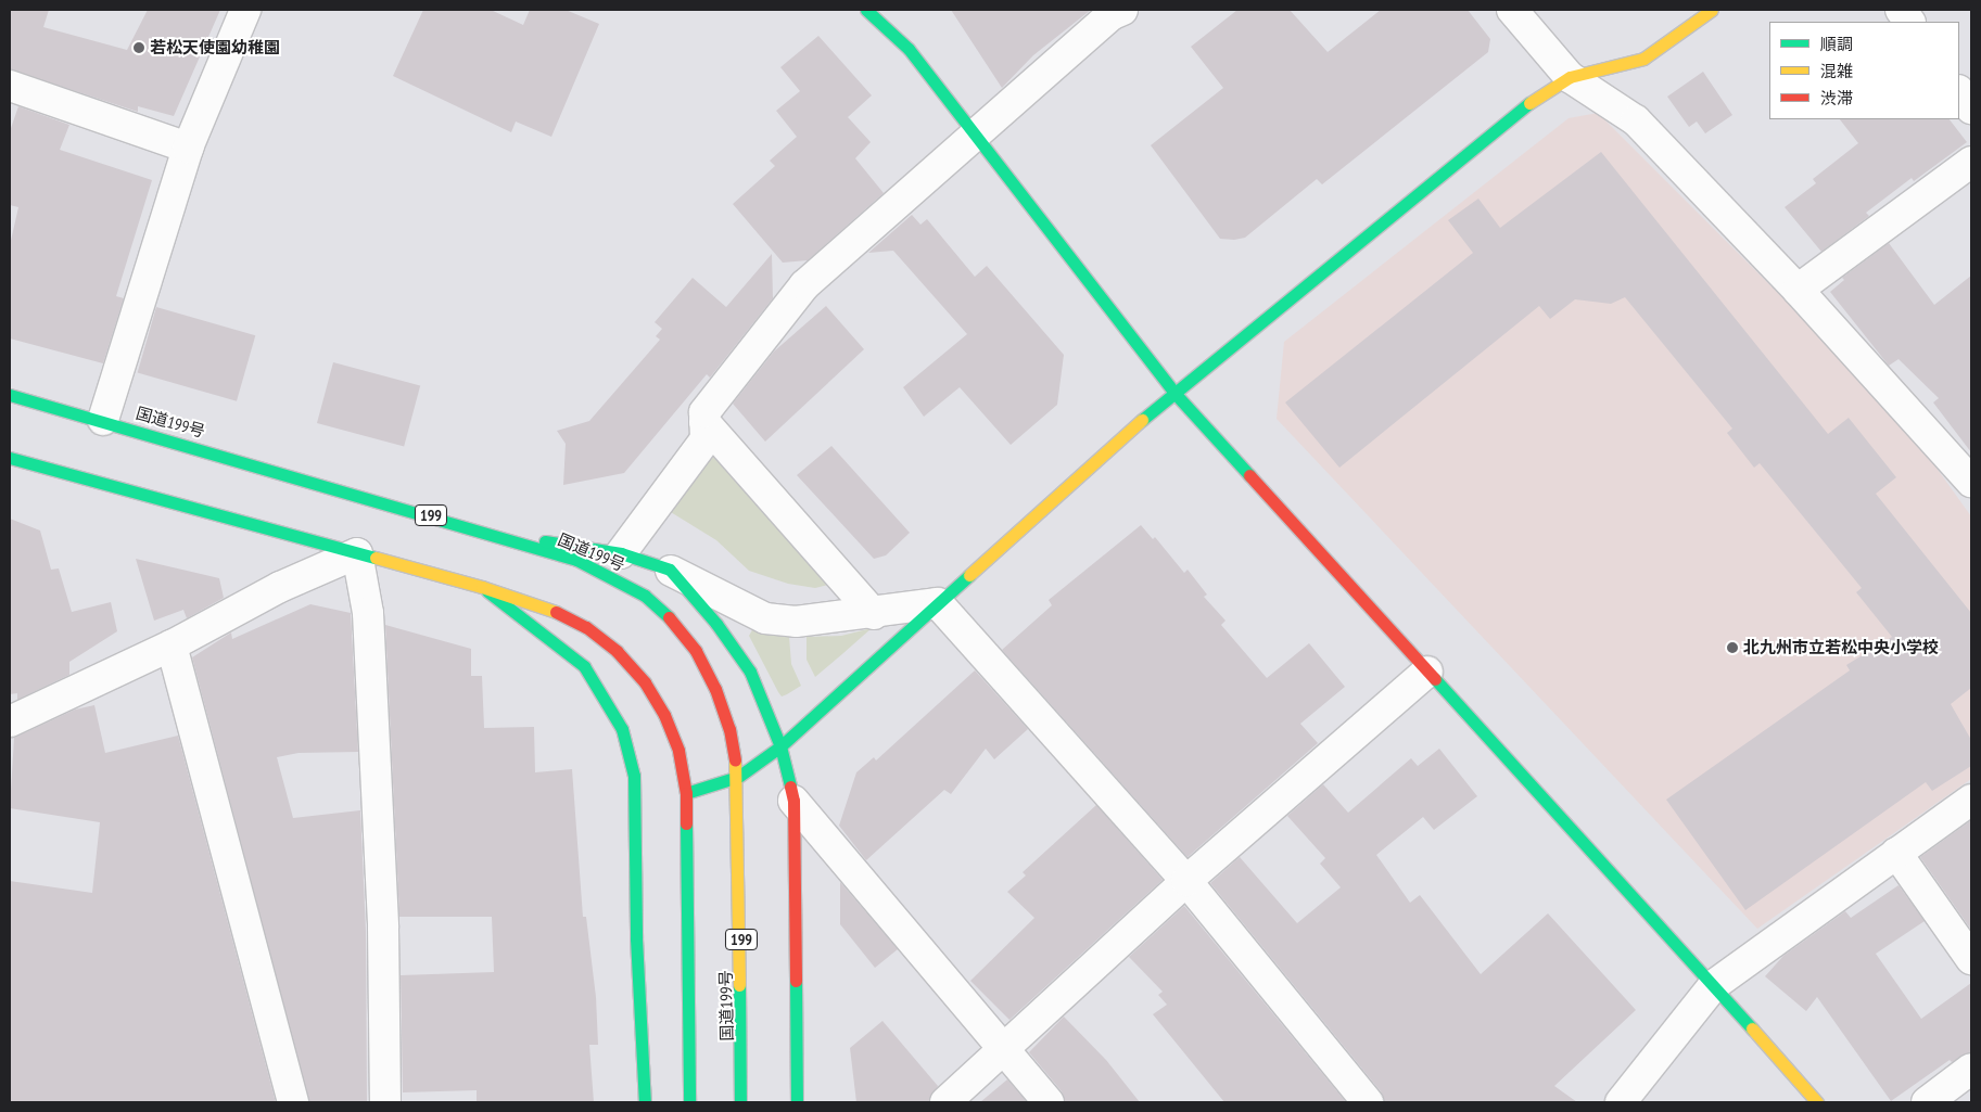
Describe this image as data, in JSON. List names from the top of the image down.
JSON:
{
  "streets": {
    "main road": ["国道199号", "199"]
  },
  "places": ["若松天使園幼稚園", "北九州市立若松中央小学校"],
  "legend": ["順調", "混雑", "渋滞"]
}
